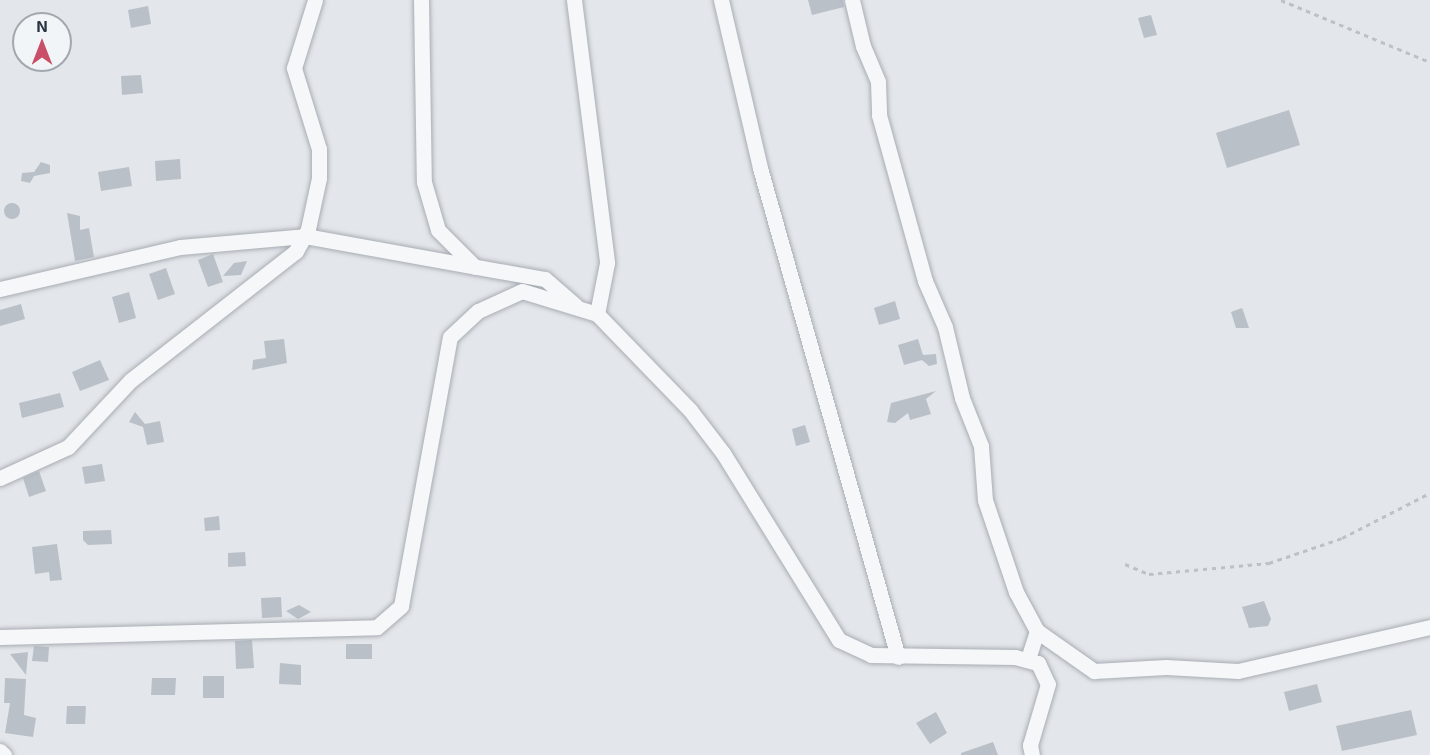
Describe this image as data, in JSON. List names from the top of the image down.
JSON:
{
  "north": "top"
}
